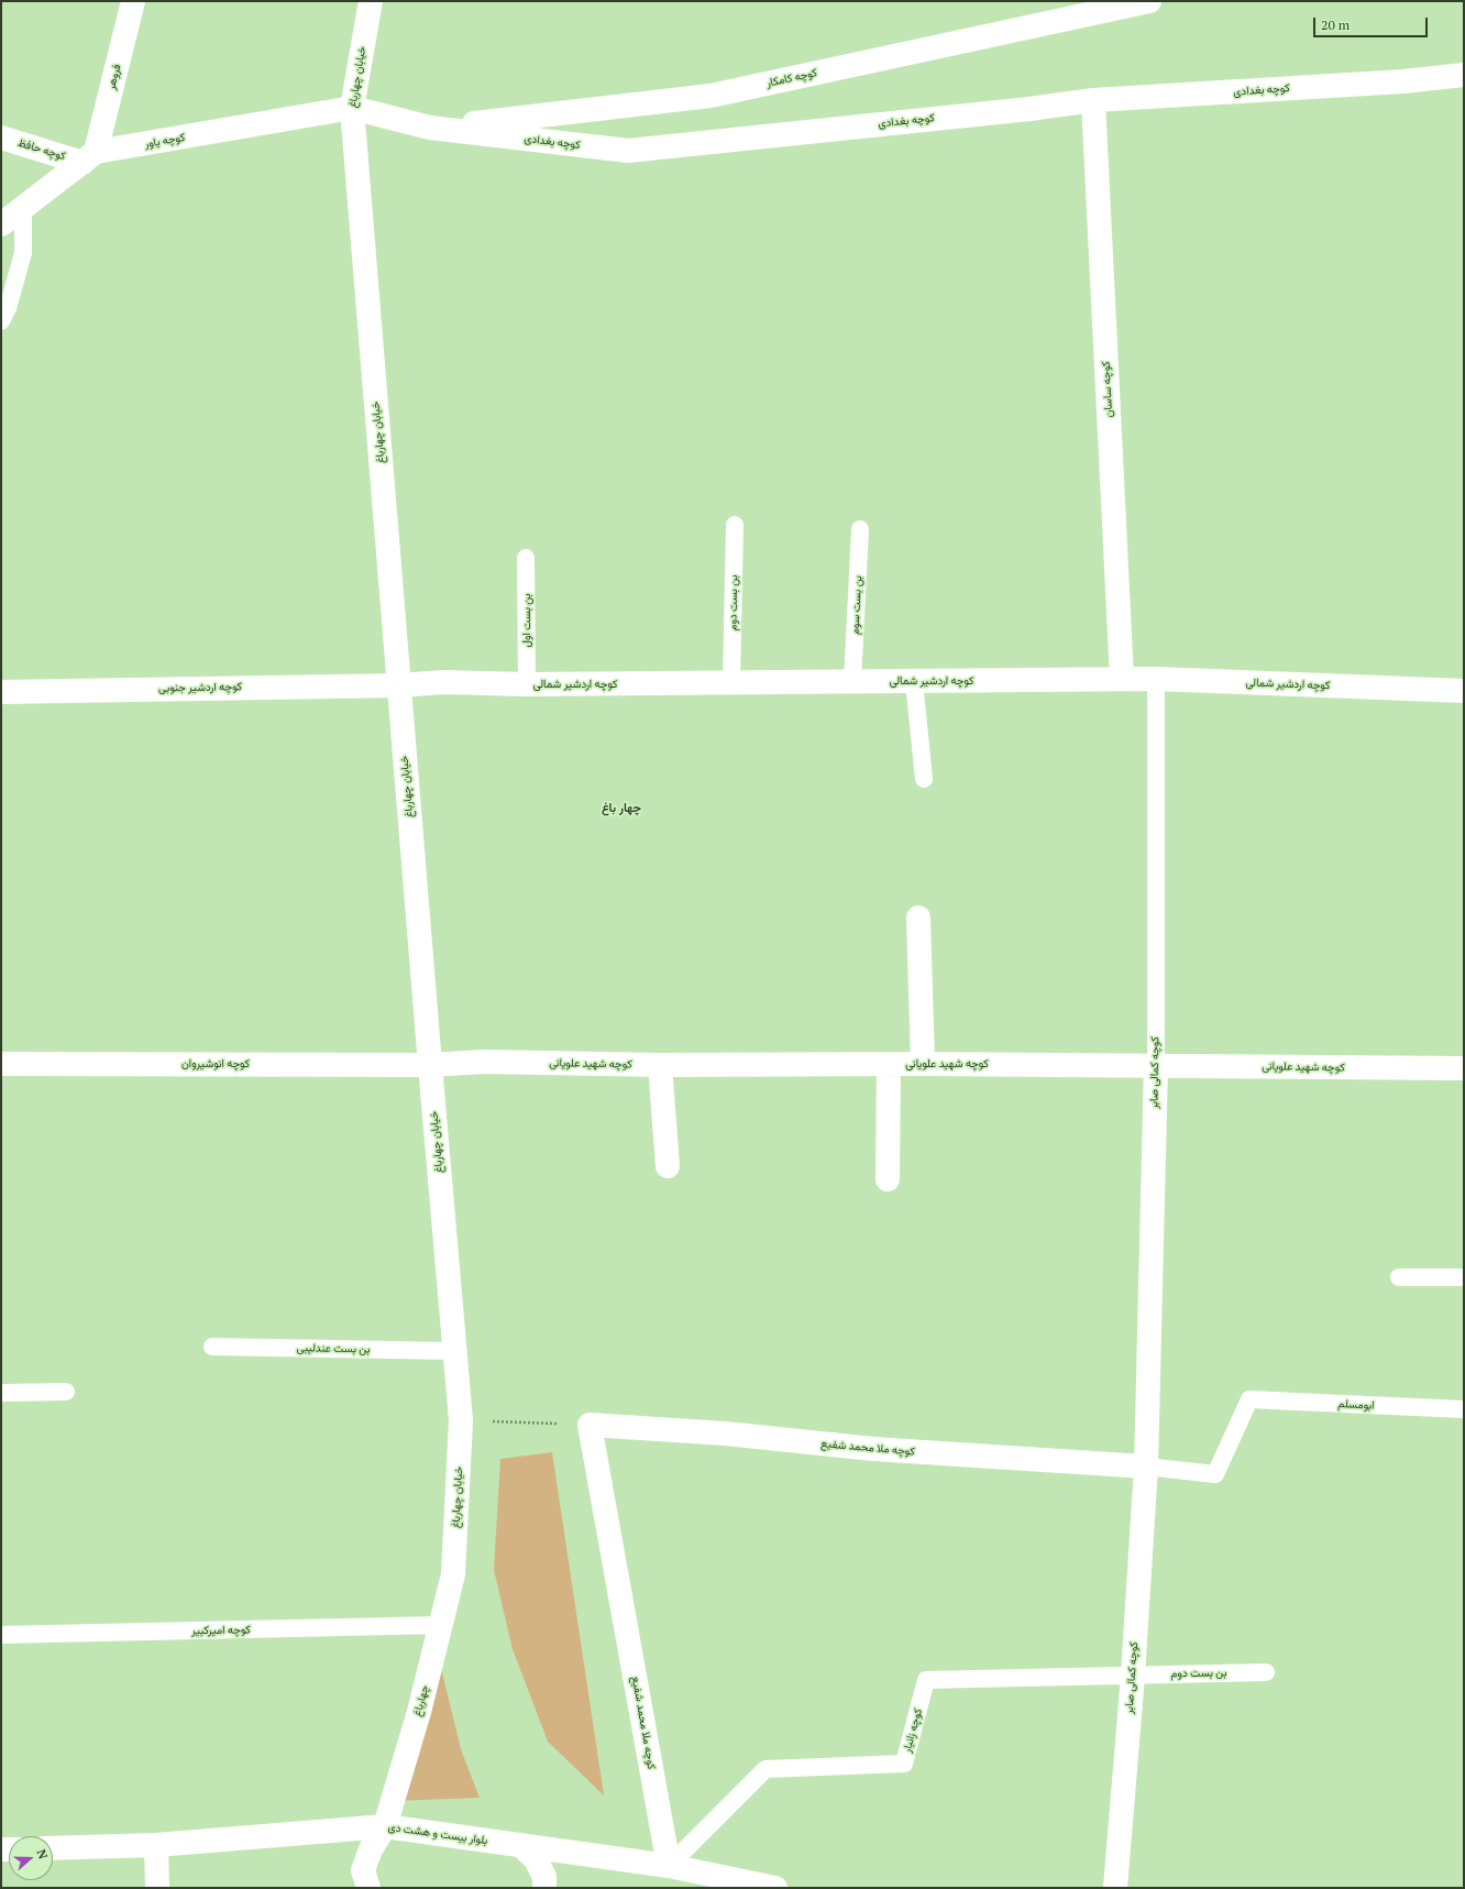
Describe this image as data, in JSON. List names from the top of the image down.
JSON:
{
  "streets": {
    "street": [
      "فروهر",
      "خیابان چهارباغ",
      "کوچه کامکار",
      "کوچه بغدادی",
      "کوچه یاور",
      "کوچه حافظ",
      "کوچه ساسان",
      "کوچه اردشیر شمالی",
      "کوچه اردشیر جنوبی",
      "کوچه انوشیروان",
      "کوچه شهید علویانی",
      "کوچه کمالی صابر",
      "کوچه ملا محمد شفیع",
      "چهارباغ",
      "بلوار بیست و هشت دی"
    ],
    "lane": [
      "بن بست دوم",
      "بن بست سوم",
      "بن بست اول",
      "بن بست عندلیبی",
      "ابومسلم",
      "کوچه امیرکبیر",
      "کوچه زانیار"
    ]
  },
  "crossings": [
    ["فروهر", "کوچه یاور"],
    ["فروهر", "کوچه حافظ"],
    ["خیابان چهارباغ", "کوچه بغدادی"],
    ["خیابان چهارباغ", "کوچه یاور"],
    ["خیابان چهارباغ", "کوچه اردشیر شمالی"],
    ["خیابان چهارباغ", "کوچه اردشیر جنوبی"],
    ["خیابان چهارباغ", "کوچه انوشیروان"],
    ["خیابان چهارباغ", "کوچه شهید علویانی"],
    ["خیابان چهارباغ", "بن بست عندلیبی"],
    ["خیابان چهارباغ", "چهارباغ"],
    ["کوچه کامکار", "کوچه بغدادی"],
    ["کوچه بغدادی", "کوچه یاور"],
    ["کوچه بغدادی", "کوچه ساسان"],
    ["کوچه یاور", "کوچه حافظ"],
    ["کوچه ساسان", "کوچه اردشیر شمالی"],
    ["بن بست دوم", "کوچه اردشیر شمالی"],
    ["بن بست دوم", "کوچه کمالی صابر"],
    ["بن بست دوم", "کوچه زانیار"],
    ["بن بست سوم", "کوچه اردشیر شمالی"],
    ["بن بست اول", "کوچه اردشیر شمالی"],
    ["کوچه اردشیر شمالی", "کوچه اردشیر جنوبی"],
    ["کوچه اردشیر شمالی", "کوچه کمالی صابر"],
    ["کوچه انوشیروان", "کوچه شهید علویانی"],
    ["کوچه شهید علویانی", "کوچه کمالی صابر"],
    ["کوچه کمالی صابر", "ابومسلم"],
    ["کوچه کمالی صابر", "کوچه ملا محمد شفیع"],
    ["کوچه کمالی صابر", "کوچه زانیار"],
    ["ابومسلم", "کوچه ملا محمد شفیع"],
    ["کوچه ملا محمد شفیع", "کوچه زانیار"],
    ["کوچه ملا محمد شفیع", "بلوار بیست و هشت دی"],
    ["کوچه امیرکبیر", "چهارباغ"],
    ["چهارباغ", "بلوار بیست و هشت دی"],
    ["کوچه زانیار", "بلوار بیست و هشت دی"]
  ],
  "districts": ["چهار باغ"],
  "scale_bar": "20 m",
  "north": "right"
}
